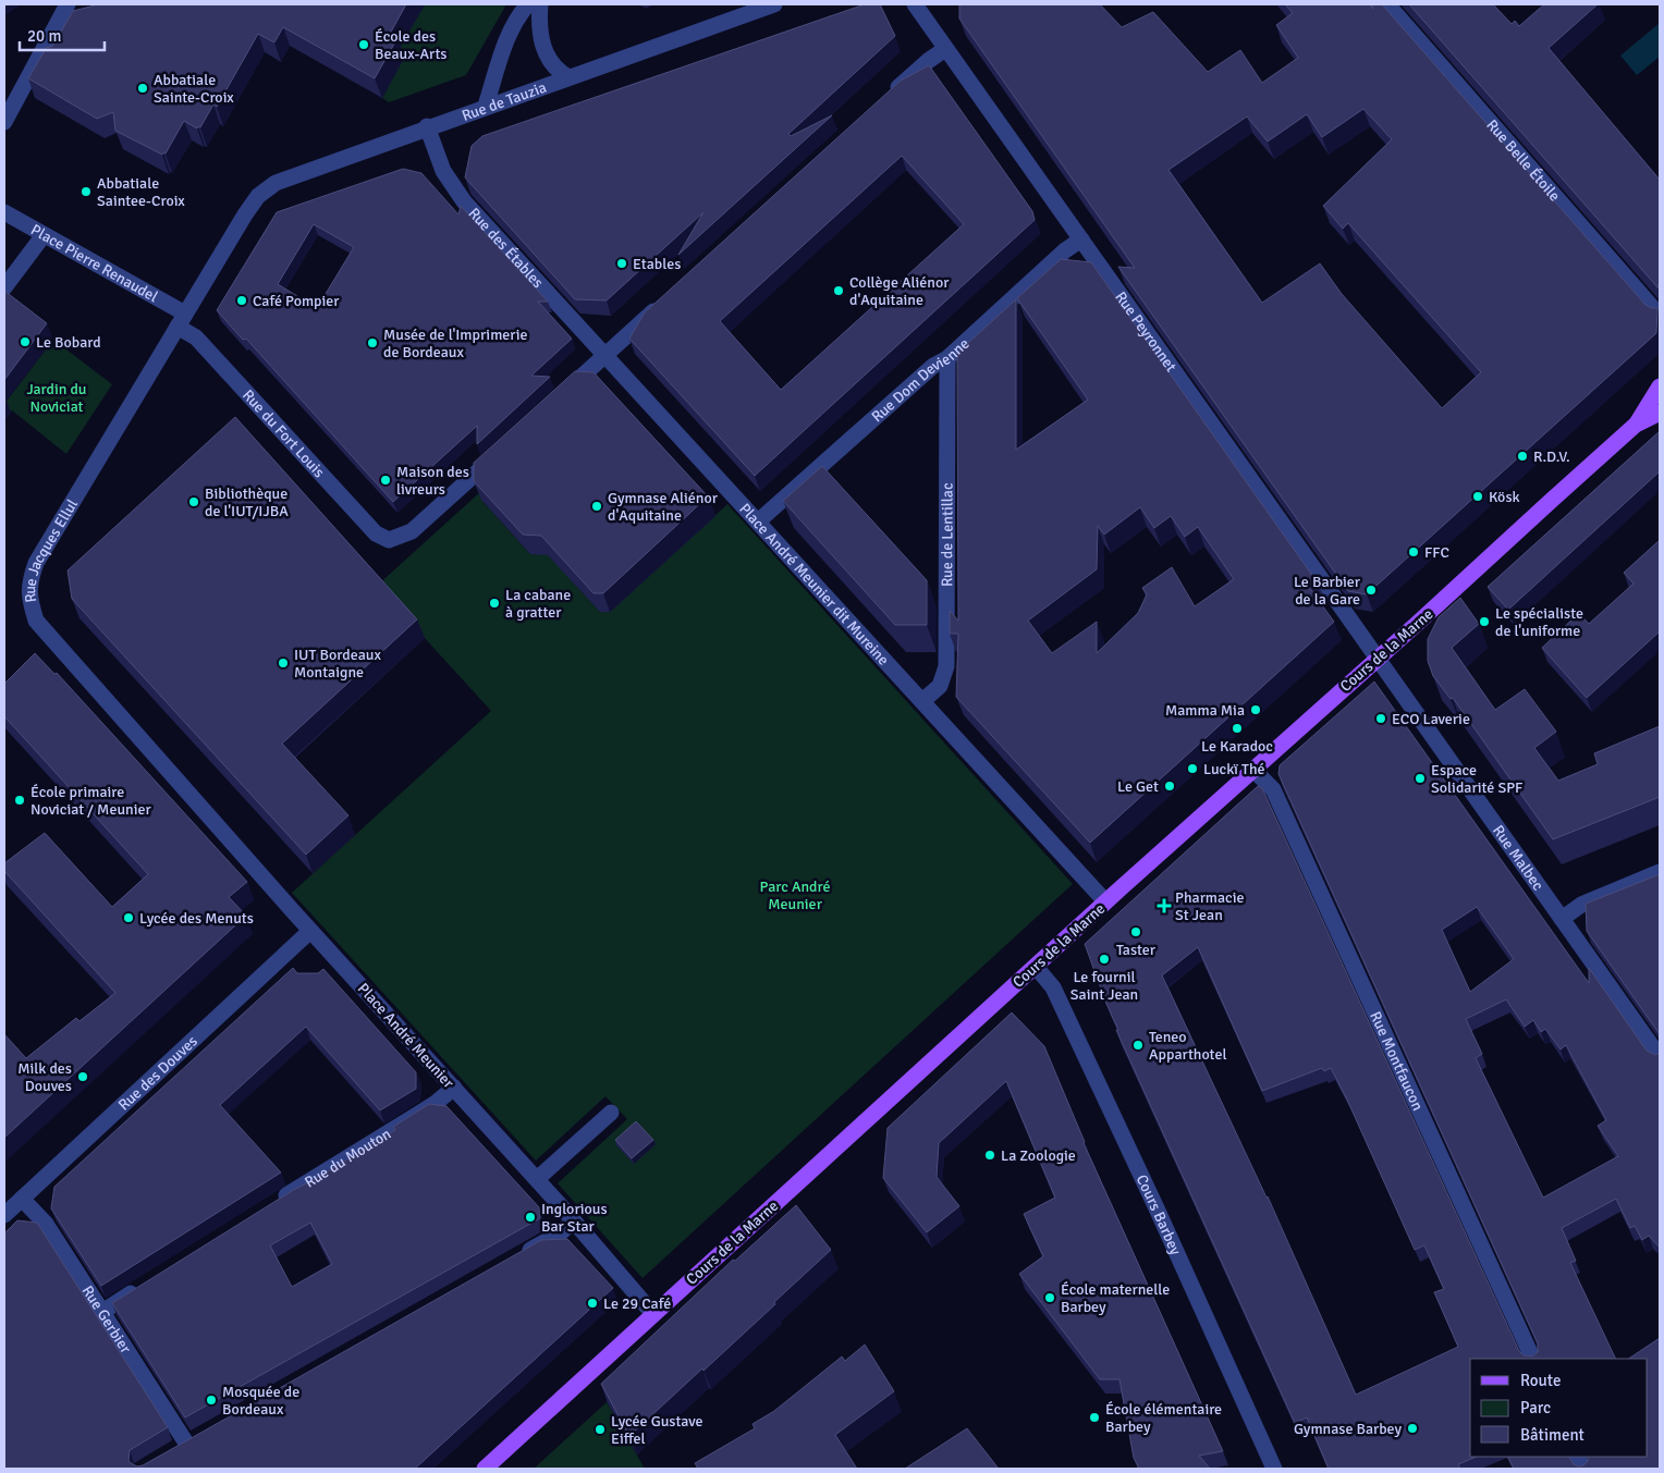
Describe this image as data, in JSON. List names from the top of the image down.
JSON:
{
  "streets": {
    "main road": ["Cours de la Marne"],
    "street": [
      "Rue de Tauzia",
      "Rue Belle Étoile",
      "Rue des Étables",
      "Place Pierre Renaudel",
      "Rue Peyronnet",
      "Rue Dom Devienne",
      "Rue du Fort Louis",
      "Rue de Lentillac",
      "Rue Jacques Ellul",
      "Place André Meunier dit Mureine",
      "Rue Malbec",
      "Place André Meunier",
      "Rue Montfaucon",
      "Rue des Douves",
      "Rue du Mouton",
      "Cours Barbey",
      "Rue Gerbier"
    ]
  },
  "crossings": [
    ["Rue de Tauzia", "Rue des Étables"],
    ["Rue de Tauzia", "Place Pierre Renaudel"],
    ["Rue de Tauzia", "Rue du Fort Louis"],
    ["Rue de Tauzia", "Rue Jacques Ellul"],
    ["Rue des Étables", "Place André Meunier dit Mureine"],
    ["Place Pierre Renaudel", "Rue du Fort Louis"],
    ["Place Pierre Renaudel", "Rue Jacques Ellul"],
    ["Rue Peyronnet", "Rue Dom Devienne"],
    ["Rue Peyronnet", "Cours de la Marne"],
    ["Rue Peyronnet", "Rue Malbec"],
    ["Rue Dom Devienne", "Rue de Lentillac"],
    ["Rue Dom Devienne", "Place André Meunier dit Mureine"],
    ["Rue du Fort Louis", "Rue Jacques Ellul"],
    ["Rue de Lentillac", "Place André Meunier dit Mureine"],
    ["Rue Jacques Ellul", "Place André Meunier"],
    ["Place André Meunier dit Mureine", "Cours de la Marne"],
    ["Cours de la Marne", "Rue Malbec"],
    ["Cours de la Marne", "Place André Meunier"],
    ["Cours de la Marne", "Rue Montfaucon"],
    ["Cours de la Marne", "Cours Barbey"],
    ["Place André Meunier", "Rue des Douves"],
    ["Place André Meunier", "Rue du Mouton"],
    ["Rue des Douves", "Rue Gerbier"]
  ],
  "parks": ["Jardin du Noviciat", "Parc André Meunier"],
  "places": {
    "other": [
      "École des Beaux-Arts",
      "Abbatiale Sainte-Croix",
      "Abbatiale Saintee-Croix",
      "Etables",
      "Collège Aliénor d'Aquitaine",
      "Café Pompier",
      "Le Bobard",
      "Musée de l'Imprimerie de Bordeaux",
      "R.D.V.",
      "Maison des livreurs",
      "Kösk",
      "Bibliothèque de l'IUT/IJBA",
      "Gymnase Aliénor d'Aquitaine",
      "FFC",
      "Le Barbier de la Gare",
      "La cabane à gratter",
      "Le spécialiste de l'uniforme",
      "IUT Bordeaux Montaigne",
      "Mamma Mia",
      "ECO Laverie",
      "Le Karadoc",
      "Luckï Thé",
      "Espace Solidarité SPF",
      "Le Get",
      "École primaire Noviciat / Meunier",
      "Lycée des Menuts",
      "Taster",
      "Le fournil Saint Jean",
      "Teneo Apparthotel",
      "Milk des Douves",
      "La Zoologie",
      "Inglorious Bar Star",
      "École maternelle Barbey",
      "Le 29 Café",
      "Mosquée de Bordeaux",
      "École élémentaire Barbey",
      "Gymnase Barbey",
      "Lycée Gustave Eiffel"
    ],
    "health": ["Pharmacie St Jean"]
  },
  "legend": ["Route", "Parc", "Bâtiment"],
  "scale_bar": "20 m"
}
